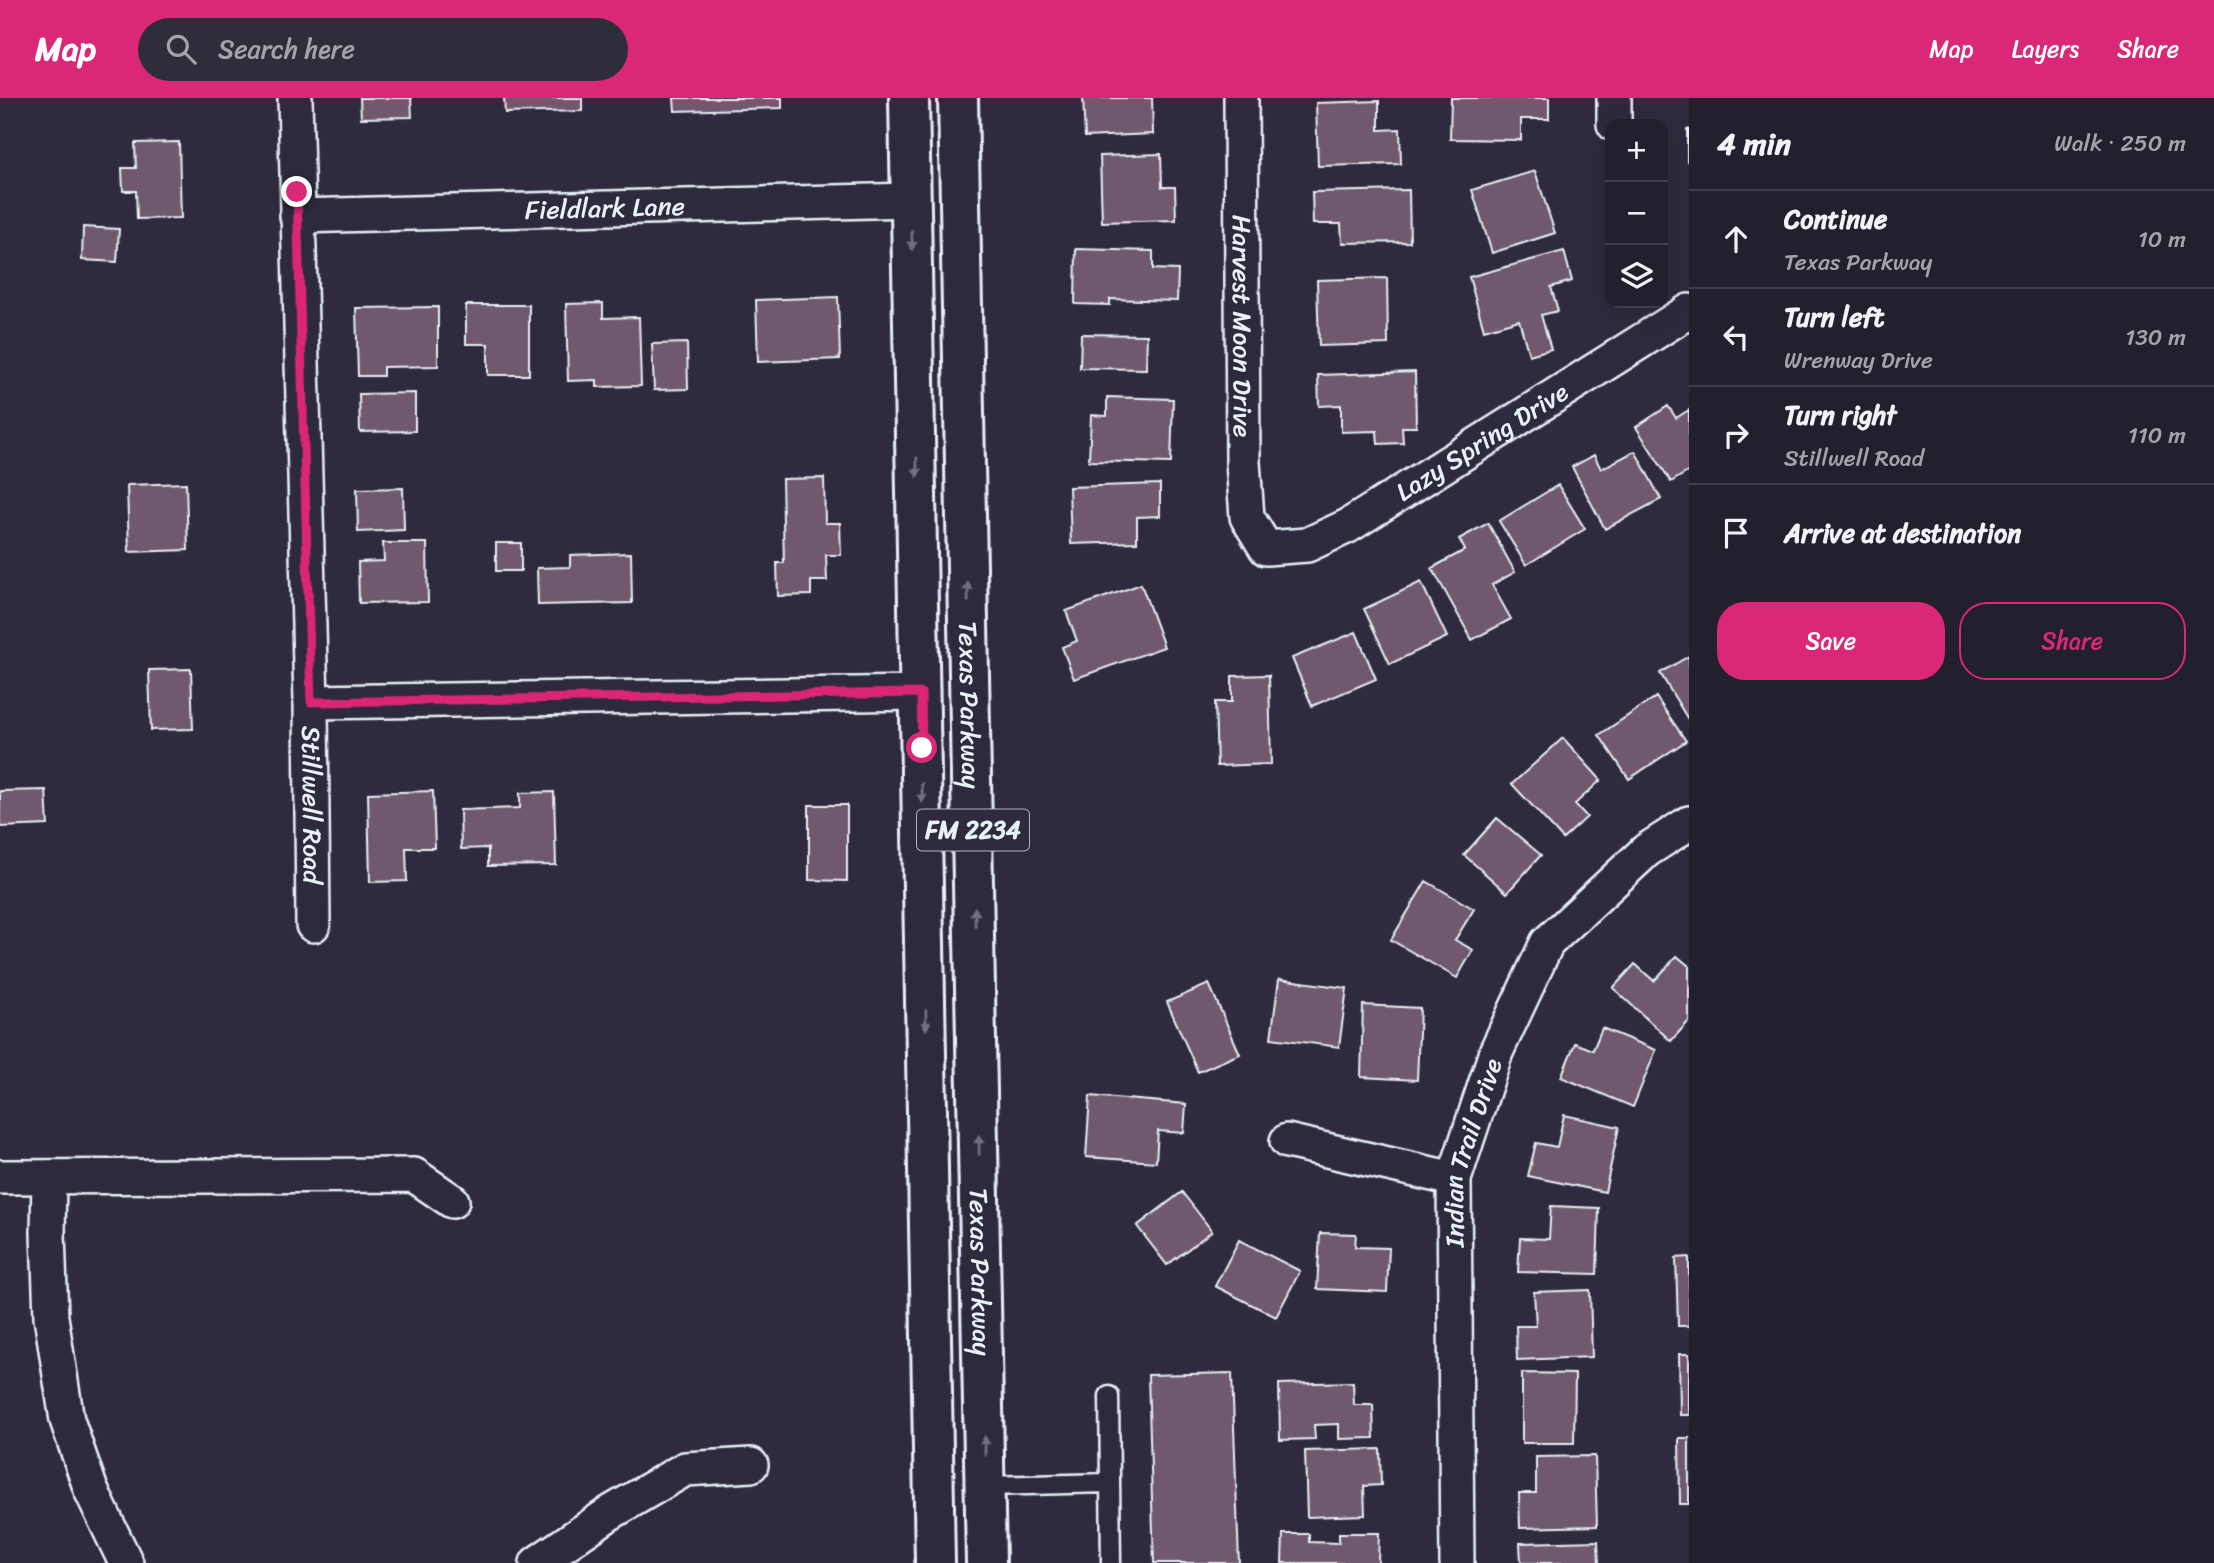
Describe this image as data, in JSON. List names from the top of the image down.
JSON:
{
  "streets": {
    "main road": ["Texas Parkway", "FM 2234"],
    "street": [
      "Fieldlark Lane",
      "Harvest Moon Drive",
      "Lazy Spring Drive",
      "Stillwell Road",
      "Indian Trail Drive"
    ]
  },
  "crossings": [
    ["Fieldlark Lane", "Texas Parkway"],
    ["Fieldlark Lane", "Stillwell Road"],
    ["Harvest Moon Drive", "Lazy Spring Drive"]
  ],
  "page": {
    "header": "Map",
    "search": "Search here",
    "nav": ["Map", "Layers", "Share"],
    "heading": ["4 min", "Walk · 250 m"],
    "map_buttons": ["+", "−"],
    "list": [
      ["Continue", "Texas Parkway", "10 m"],
      ["Turn left", "Wrenway Drive", "130 m"],
      ["Turn right", "Stillwell Road", "110 m"],
      "Arrive at destination"
    ],
    "buttons": ["Save", "Share"]
  }
}
